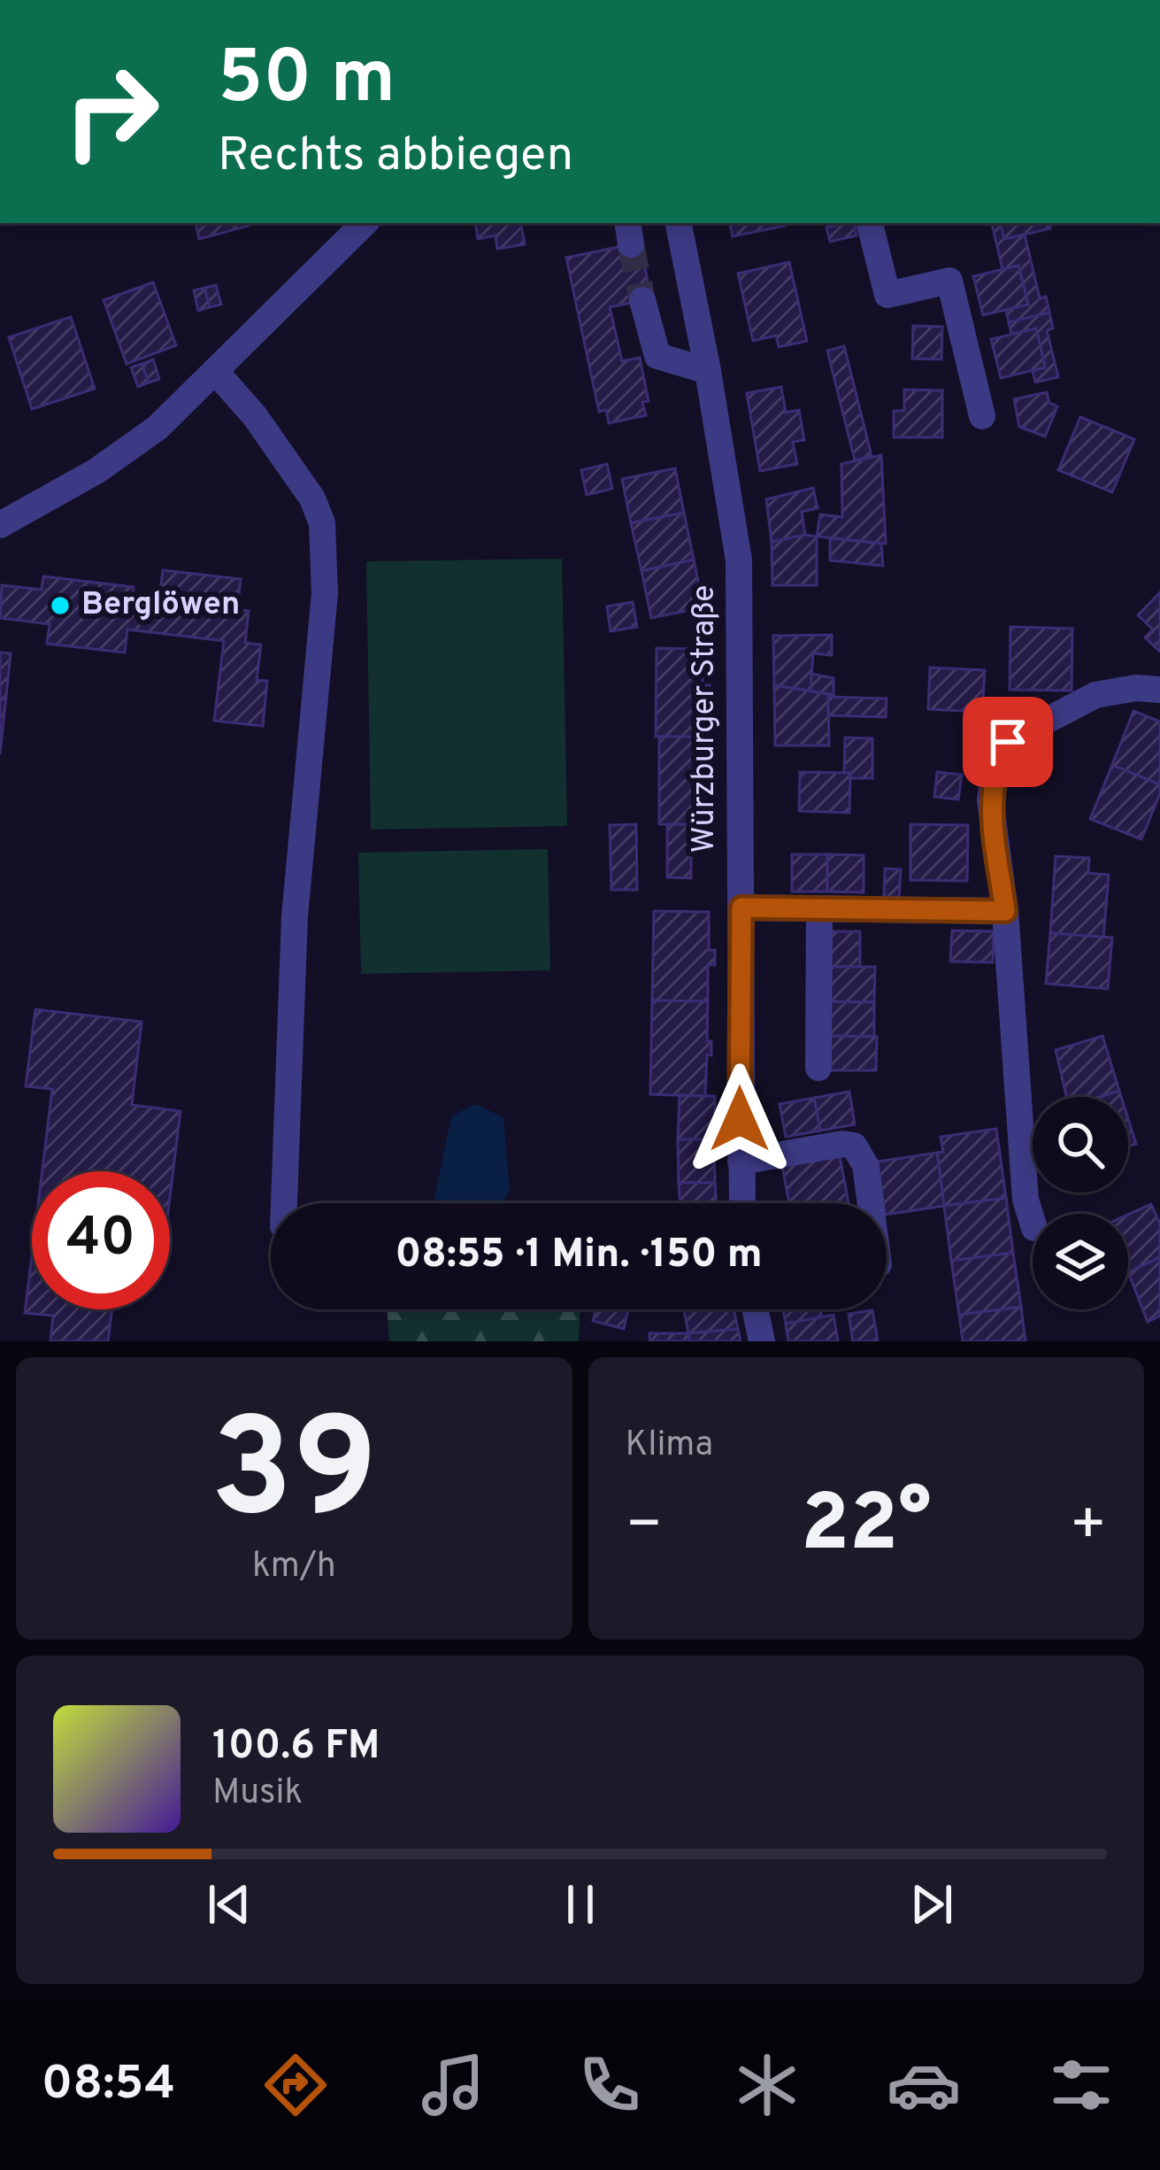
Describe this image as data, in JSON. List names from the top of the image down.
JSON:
{
  "streets": {
    "street": ["Würzburger Straße"]
  },
  "places": ["Berglöwen"],
  "page": {
    "turn": ["50 m", "Rechts abbiegen"],
    "limit": "40",
    "trip": "08:55 · 1 Min. · 150 m",
    "tile": [
      ["39", "km/h"],
      "Klima"
    ],
    "heat": ["−", "22°", "+"],
    "song": ["100.6 FM", "Musik"],
    "tabs": "08:54"
  }
}
